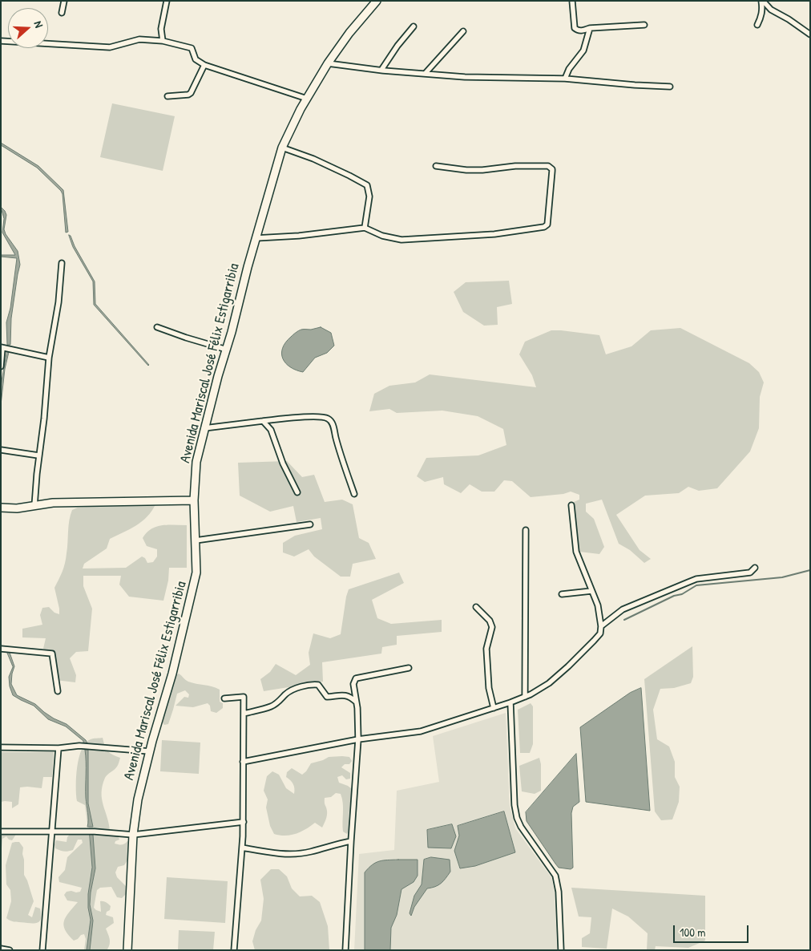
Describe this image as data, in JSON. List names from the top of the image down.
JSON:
{
  "streets": {
    "main road": ["Avenida Mariscal José Félix Estigarribia"]
  },
  "scale_bar": "100 m",
  "north": "right"
}
